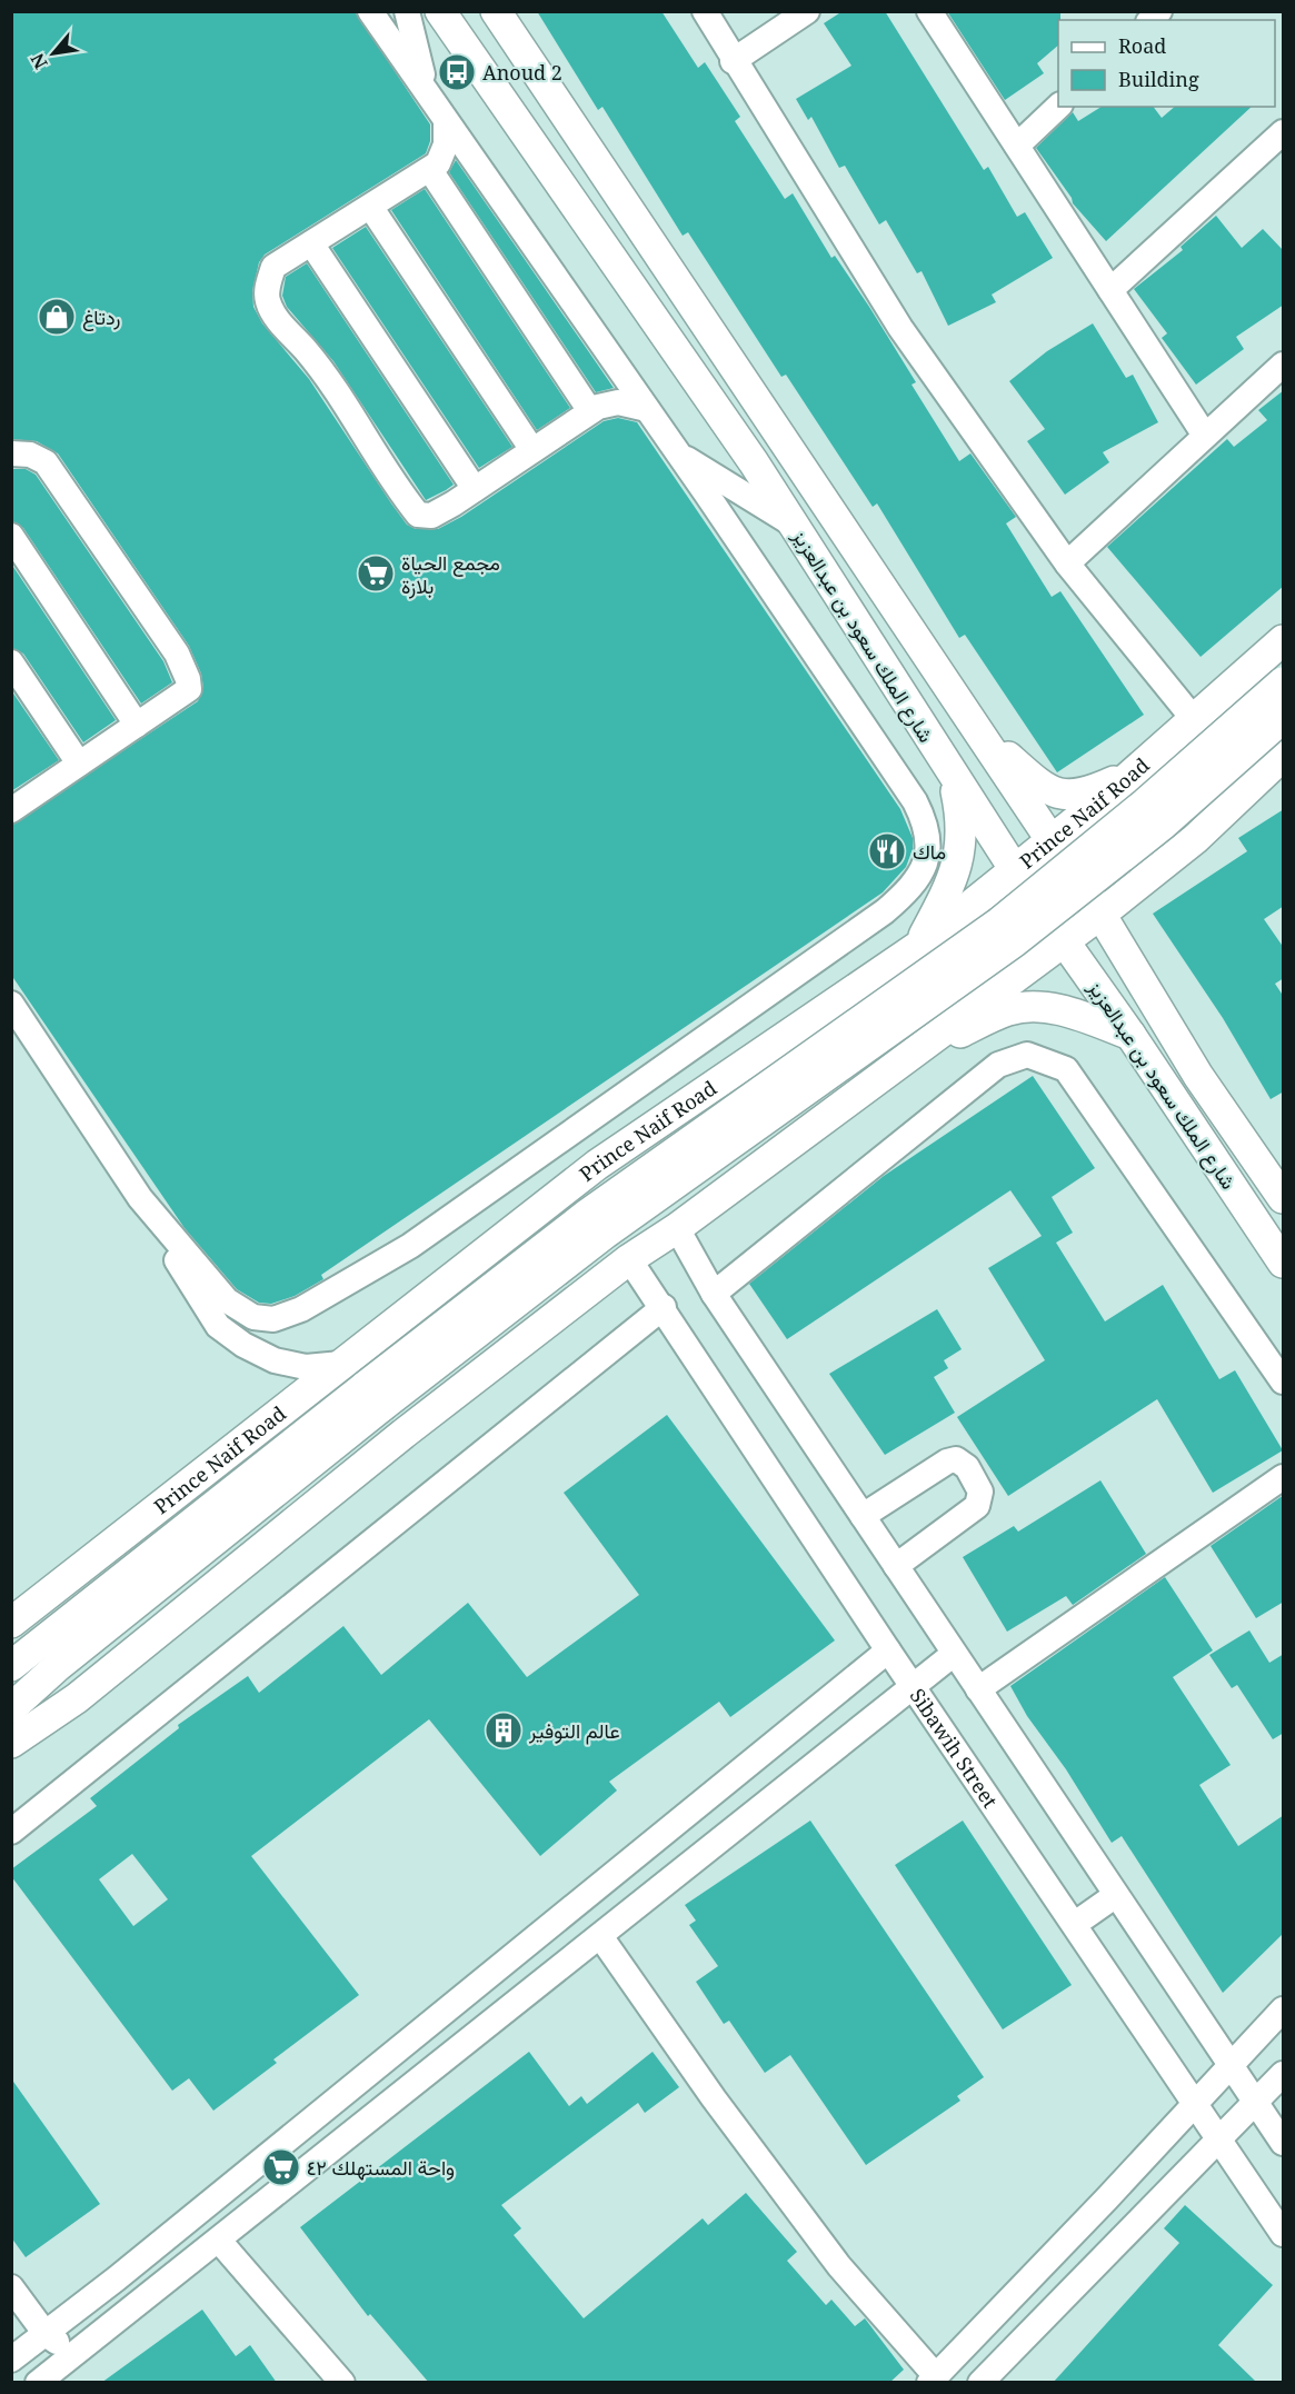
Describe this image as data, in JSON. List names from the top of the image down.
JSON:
{
  "streets": {
    "main road": ["شارع الملك سعود بن عبدالعزيز", "Prince Naif Road"],
    "street": ["Sibawih Street"]
  },
  "crossings": [
    ["شارع الملك سعود بن عبدالعزيز", "Prince Naif Road"]
  ],
  "places": {
    "bus stop": ["Anoud 2"],
    "shop": ["ردتاغ"],
    "supermarket": ["مجمع الحياة بلازة", "واحة المستهلك ٤٢"],
    "restaurant": ["ماك"],
    "building": ["عالم التوفير"]
  },
  "legend": ["Road", "Building"],
  "north": "bottom left"
}
